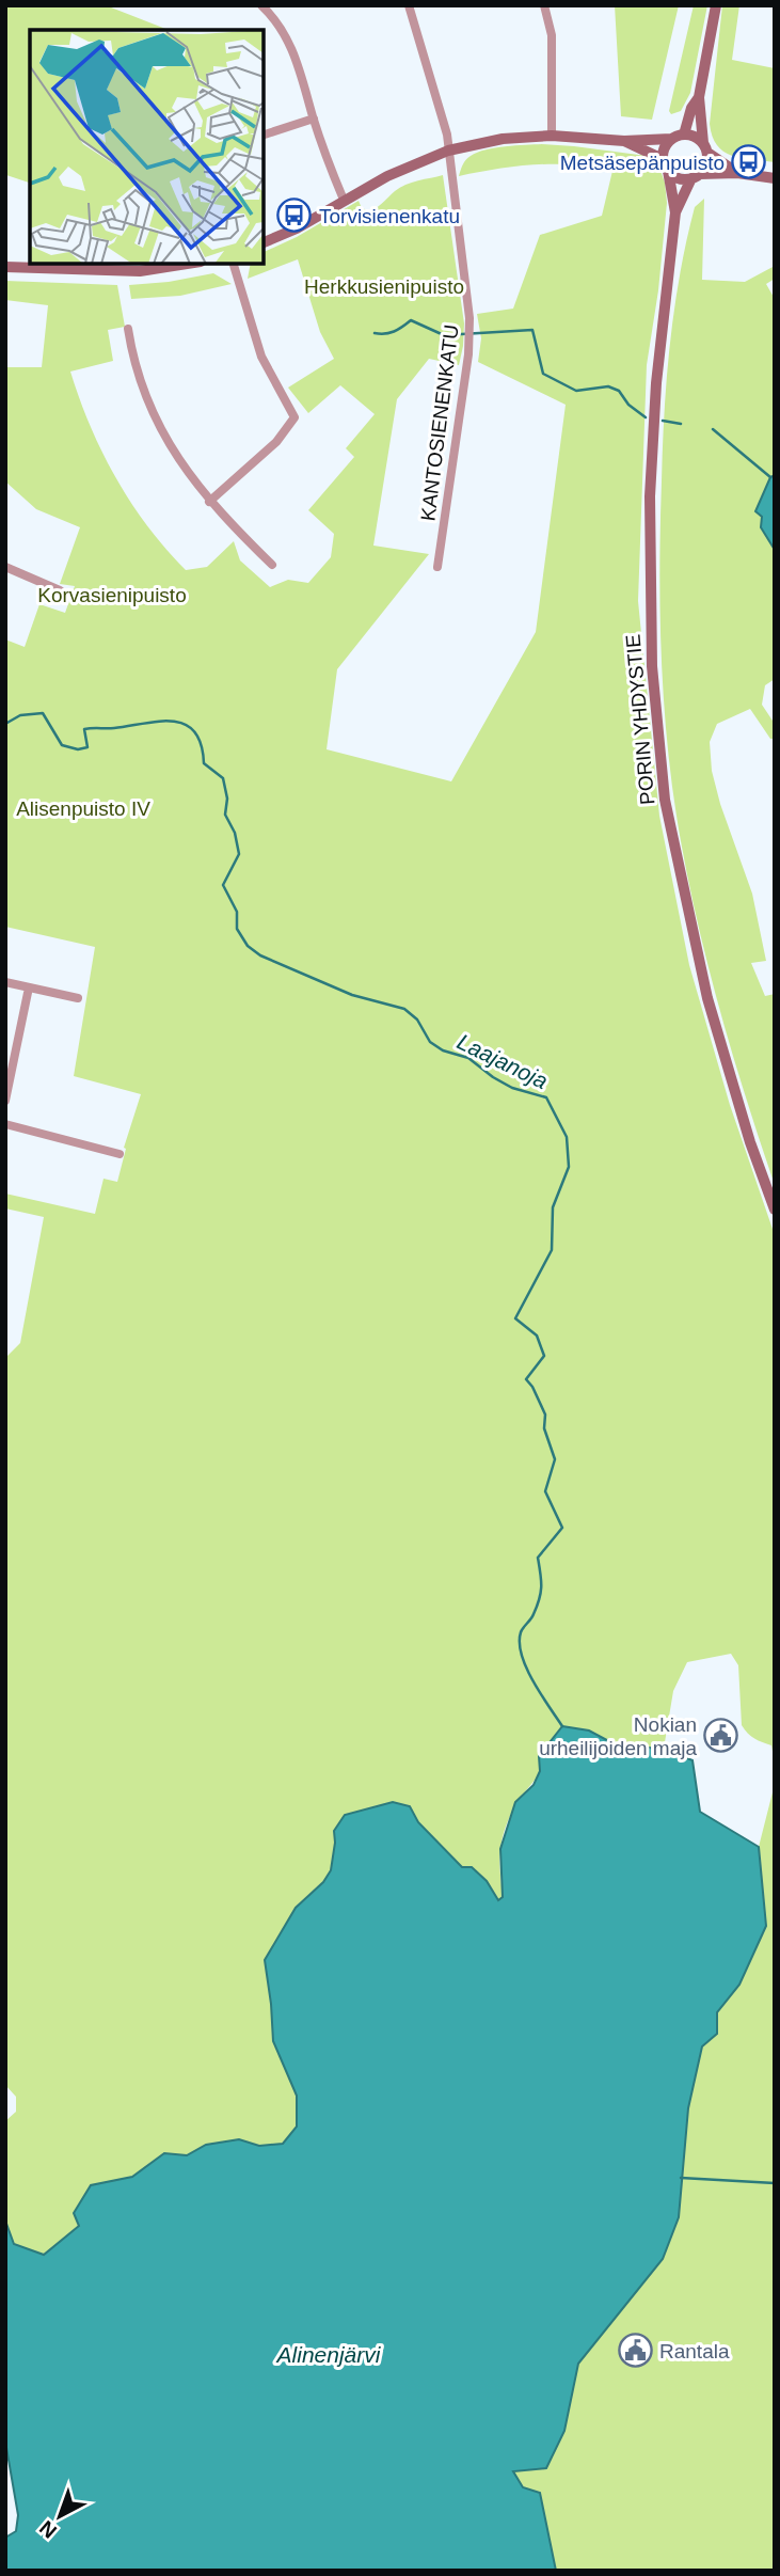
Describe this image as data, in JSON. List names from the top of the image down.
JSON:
{
  "streets": {
    "main road": ["PORIN YHDYSTIE"],
    "street": ["KANTOSIENENKATU"]
  },
  "water": ["Laajanoja", "Alinenjärvi"],
  "parks": ["Herkkusienipuisto", "Korvasienipuisto", "Alisenpuisto IV"],
  "places": {
    "bus stop": ["Metsäsepänpuisto", "Torvisienenkatu"],
    "public building": ["Nokian urheilijoiden maja", "Rantala"]
  },
  "north": "bottom left"
}
